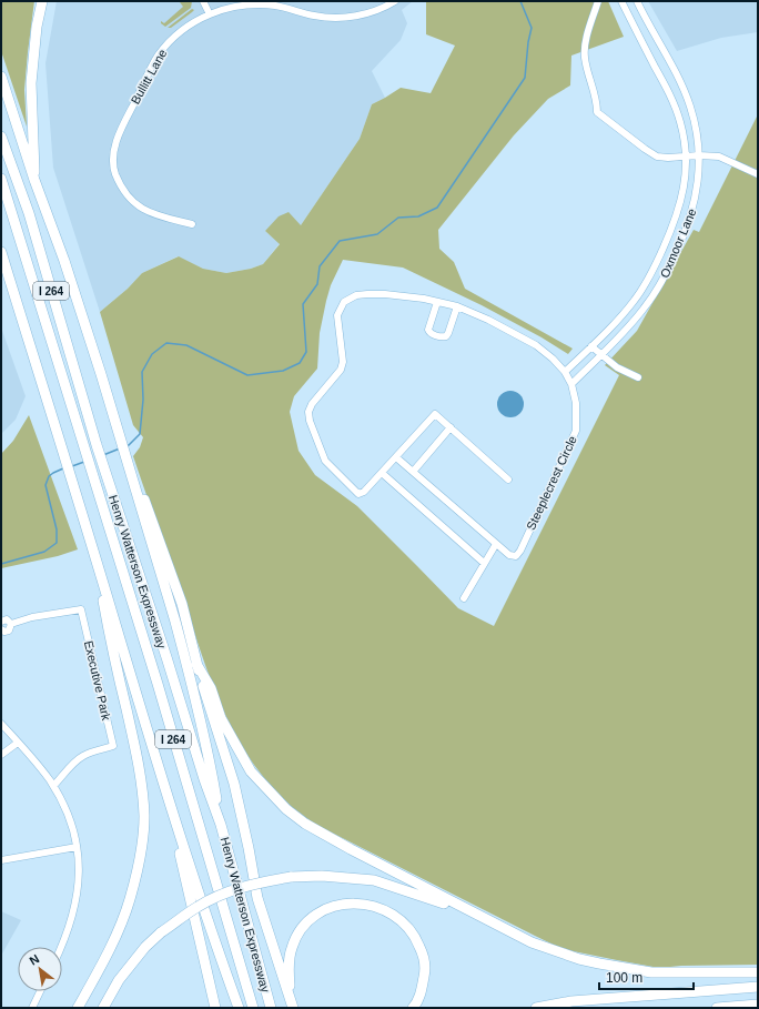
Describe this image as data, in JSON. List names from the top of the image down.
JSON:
{
  "streets": {
    "highway": ["I 264", "Henry Watterson Expressway"],
    "street": [
      "Bullitt Lane",
      "Oxmoor Lane",
      "Steeplecrest Circle",
      "Executive Park"
    ]
  },
  "crossings": [
    ["Oxmoor Lane", "Steeplecrest Circle"]
  ],
  "scale_bar": "100 m",
  "north": "top left"
}
